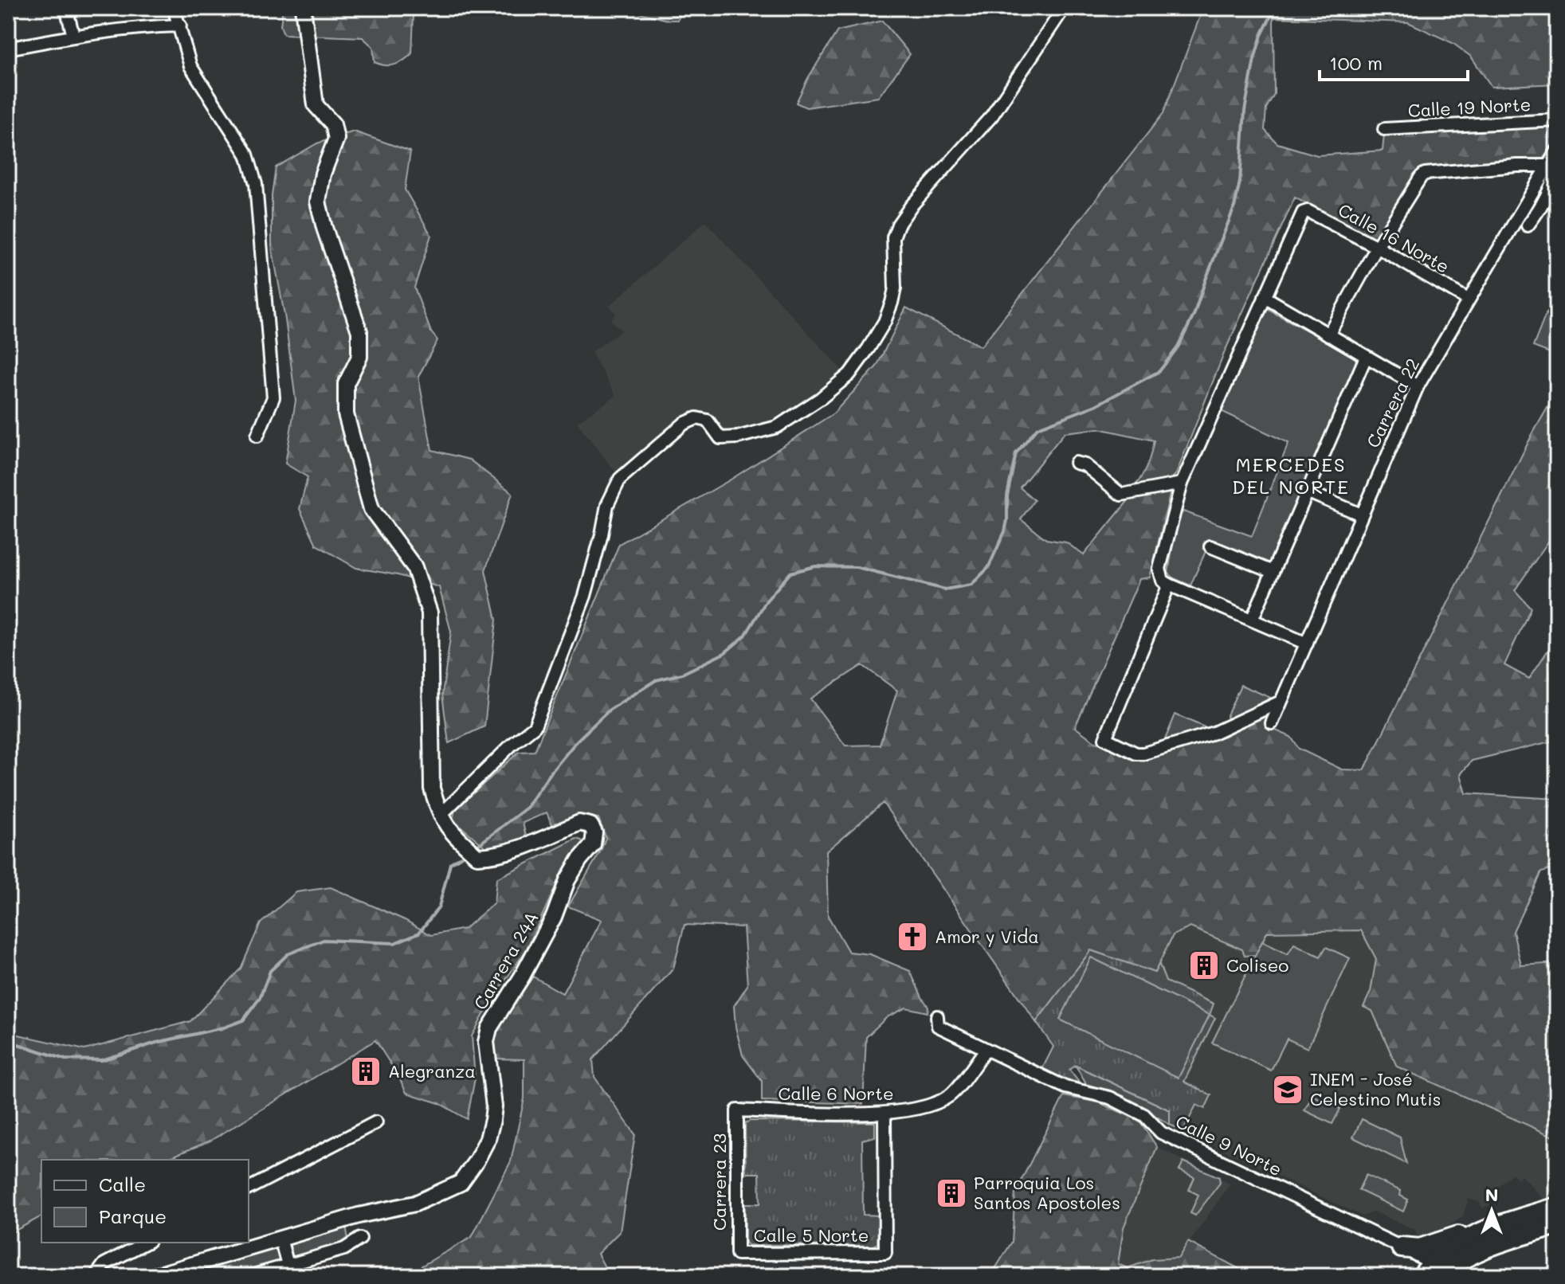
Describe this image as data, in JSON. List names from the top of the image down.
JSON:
{
  "streets": {
    "street": [
      "Calle 19 Norte",
      "Calle 16 Norte",
      "Carrera 22",
      "Carrera 24A",
      "Calle 6 Norte",
      "Calle 9 Norte",
      "Carrera 23",
      "Calle 5 Norte"
    ]
  },
  "crossings": [
    ["Calle 16 Norte", "Carrera 22"],
    ["Calle 6 Norte", "Calle 9 Norte"],
    ["Calle 6 Norte", "Carrera 23"],
    ["Calle 6 Norte", "Calle 5 Norte"],
    ["Carrera 23", "Calle 5 Norte"]
  ],
  "districts": ["MERCEDES DEL NORTE"],
  "places": {
    "church": ["Amor y Vida"],
    "building": ["Coliseo", "Alegranza", "Parroquia Los Santos Apostoles"],
    "school or university": ["INEM - José Celestino Mutis"]
  },
  "legend": ["Calle", "Parque"],
  "scale_bar": "100 m",
  "north": "top"
}
